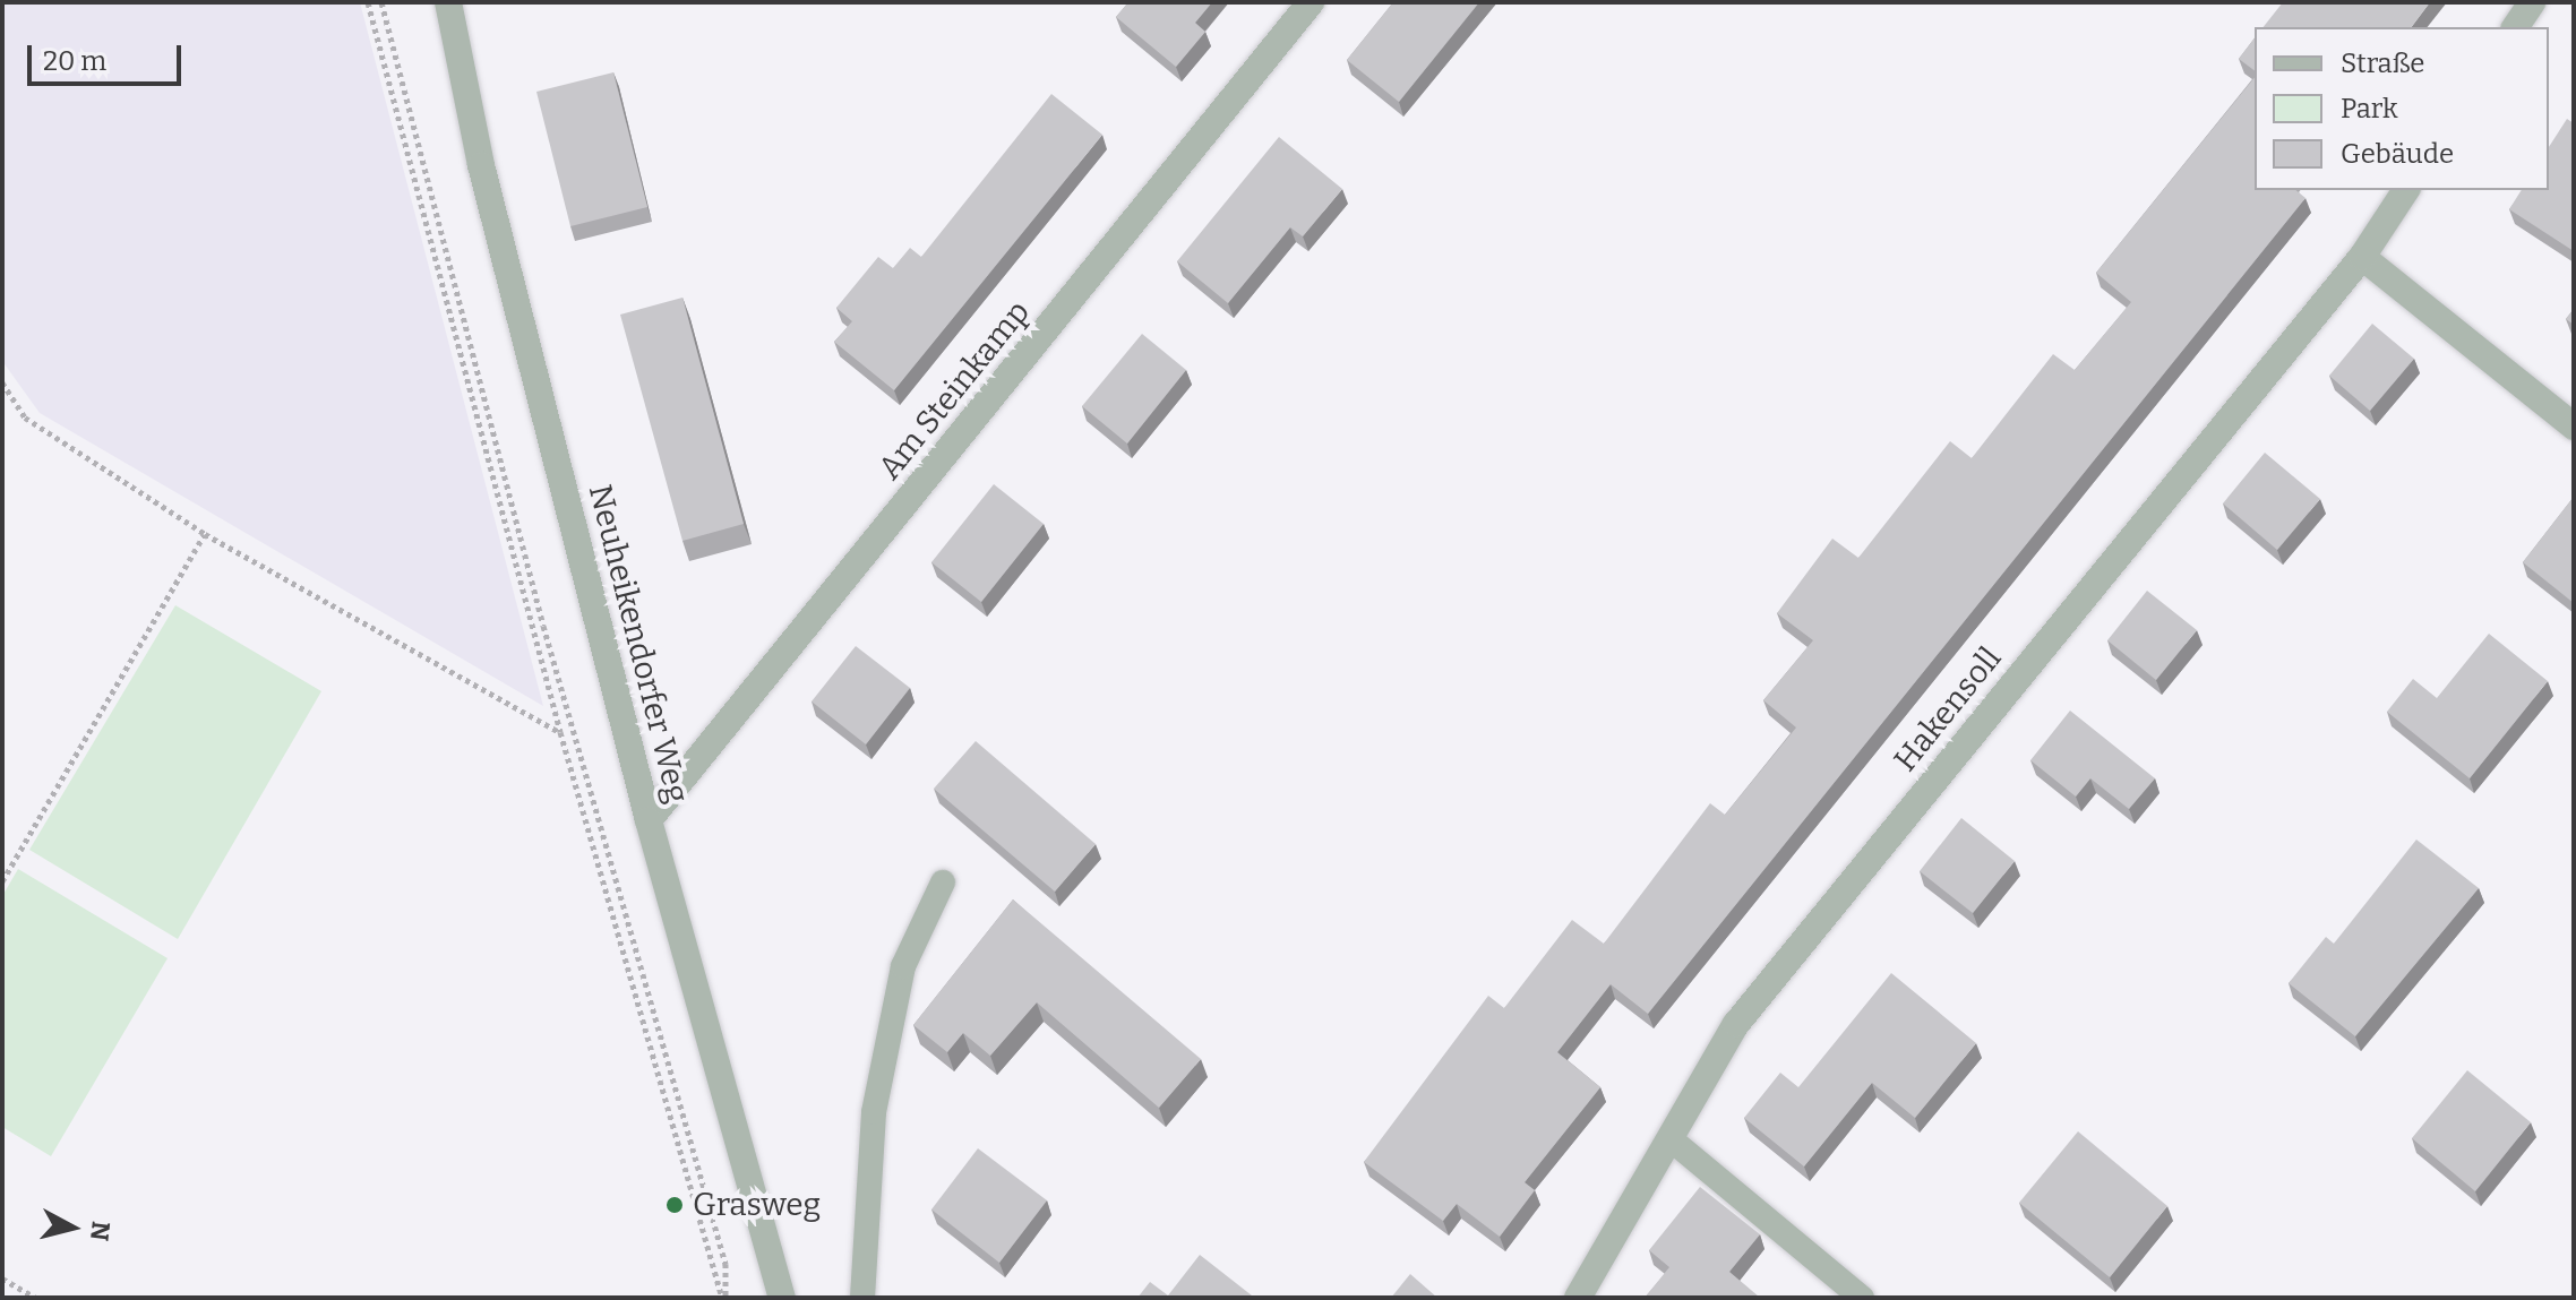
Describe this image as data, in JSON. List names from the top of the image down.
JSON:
{
  "streets": {
    "street": ["Am Steinkamp", "Neuheikendorfer Weg", "Hakensoll"]
  },
  "crossings": [
    ["Am Steinkamp", "Neuheikendorfer Weg"]
  ],
  "places": ["Grasweg"],
  "legend": ["Straße", "Park", "Gebäude"],
  "scale_bar": "20 m",
  "north": "right"
}
